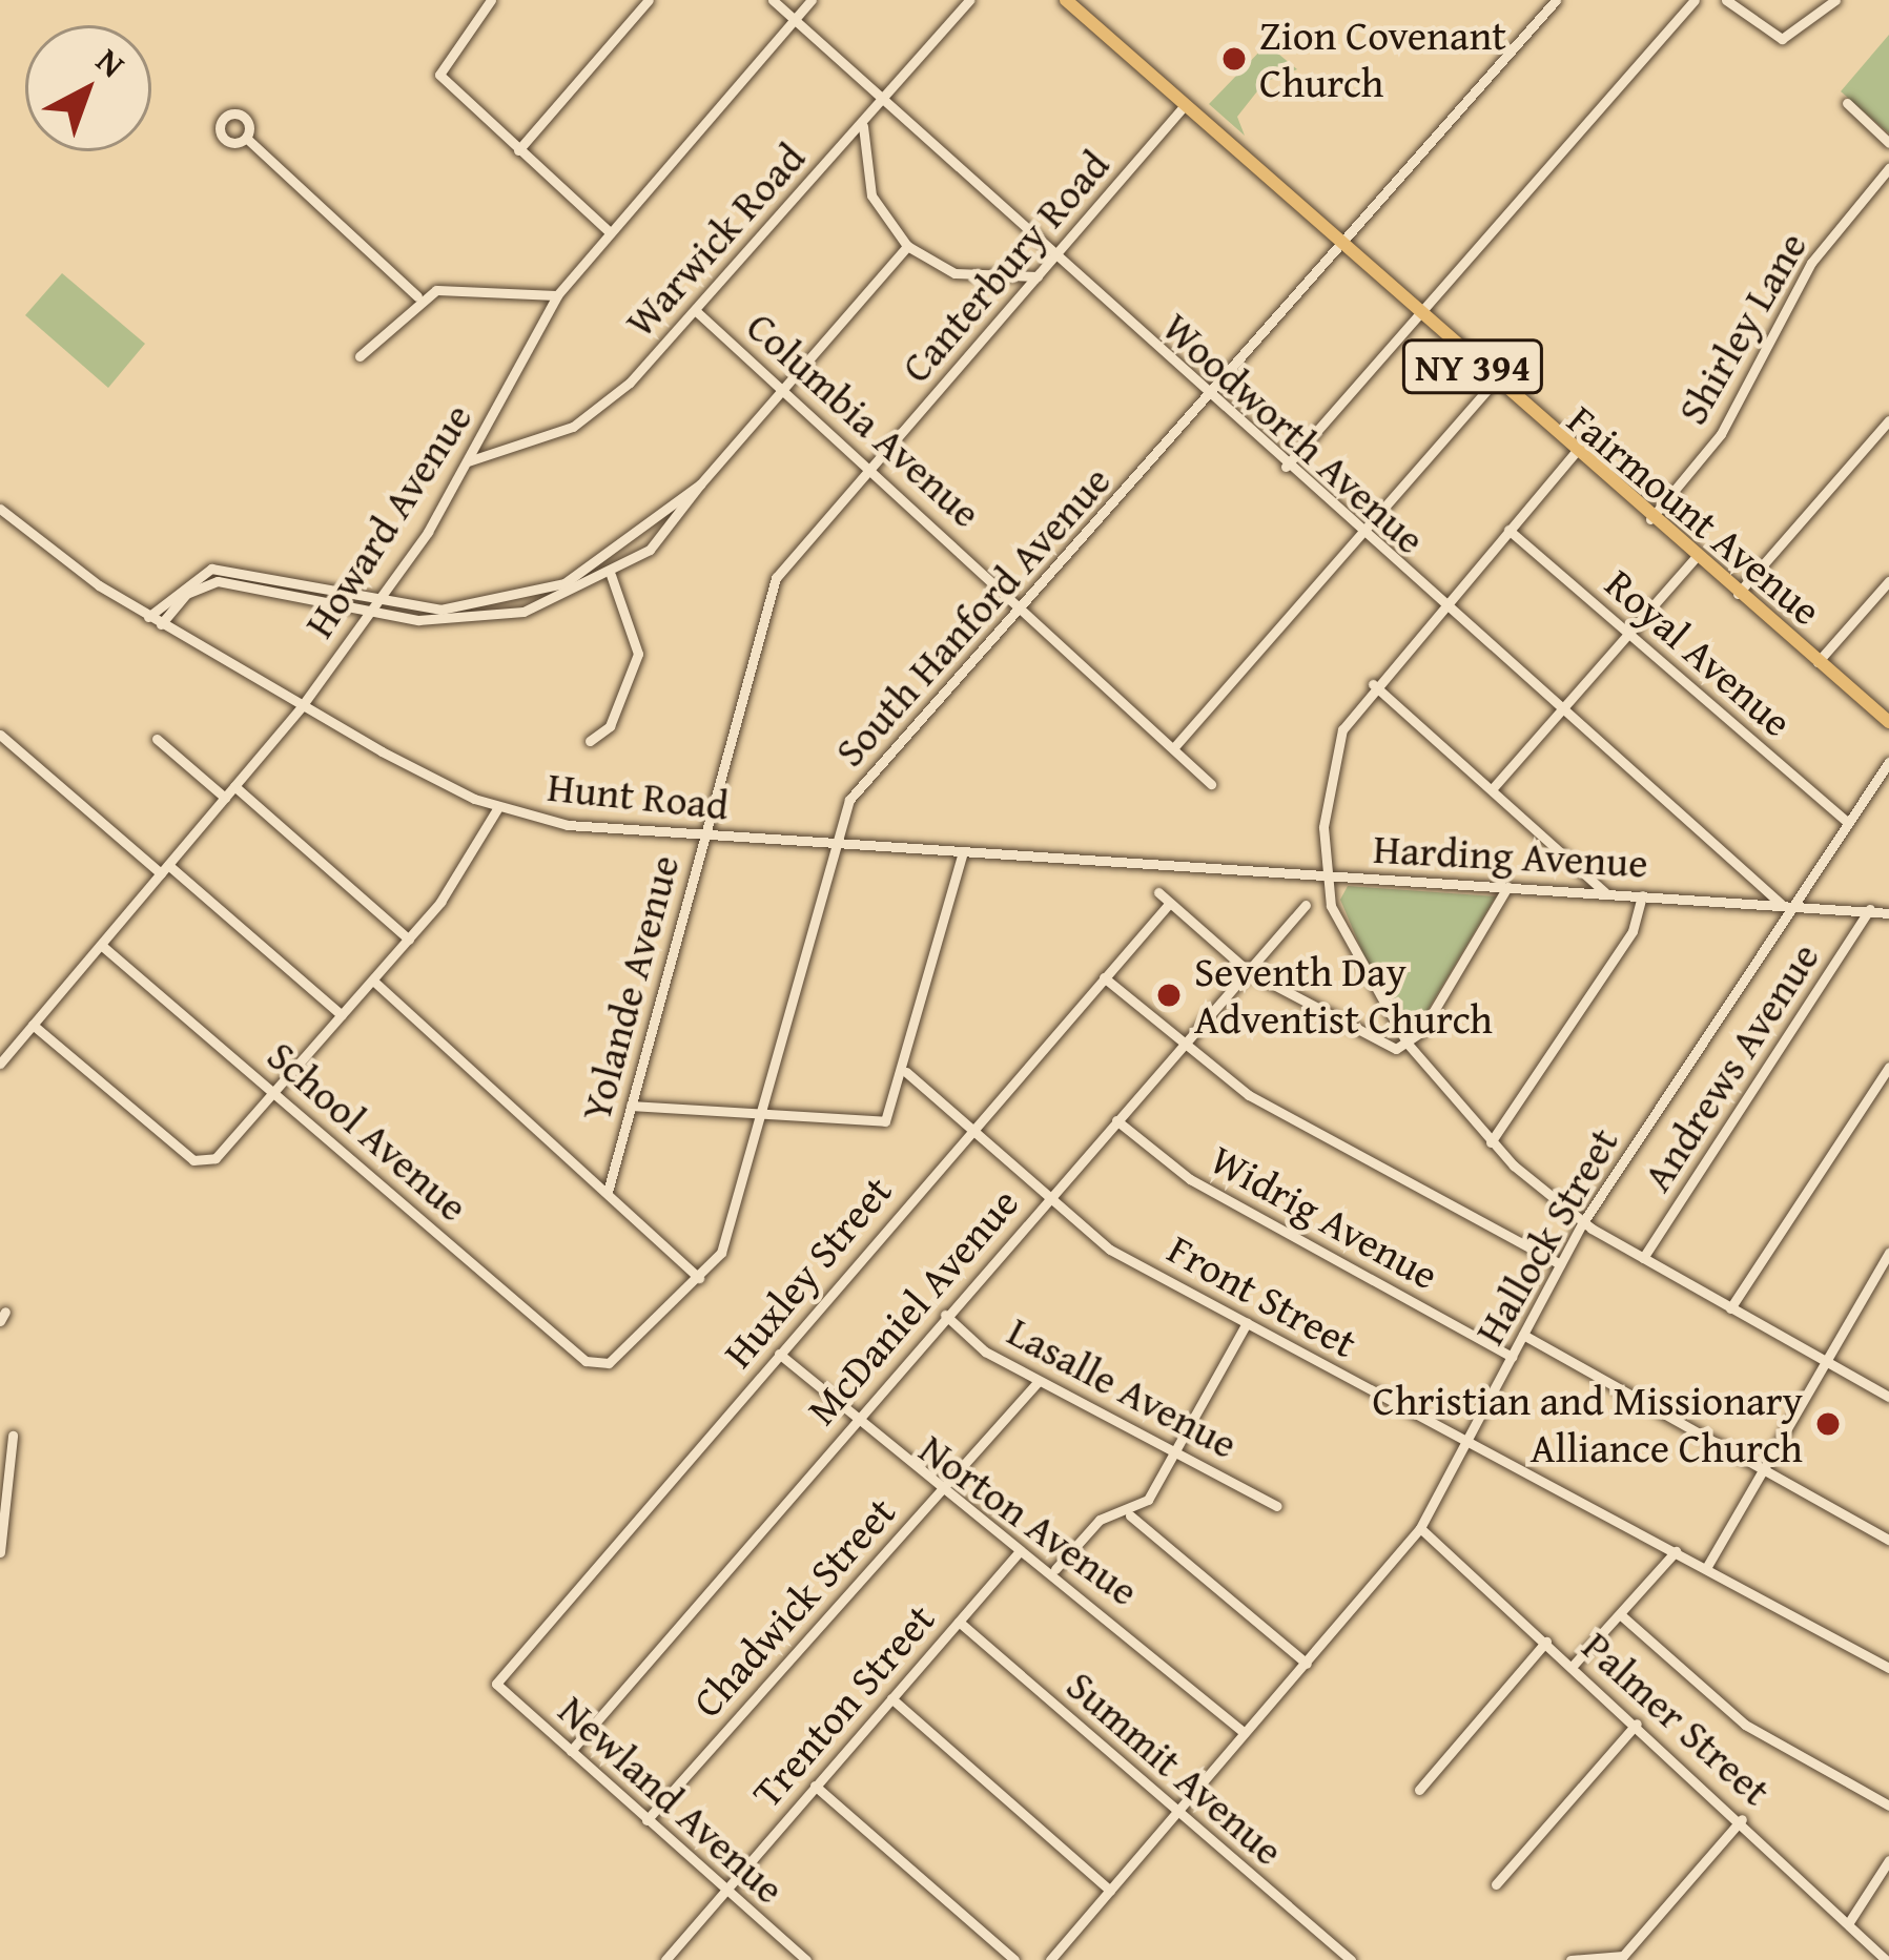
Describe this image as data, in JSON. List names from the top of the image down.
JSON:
{
  "streets": {
    "main road": ["NY 394", "Fairmount Avenue"],
    "street": [
      "Warwick Road",
      "Canterbury Road",
      "Shirley Lane",
      "Columbia Avenue",
      "Woodworth Avenue",
      "Howard Avenue",
      "South Hanford Avenue",
      "Royal Avenue",
      "Hunt Road",
      "Harding Avenue",
      "Yolande Avenue",
      "Andrews Avenue",
      "School Avenue",
      "Widrig Avenue",
      "Hallock Street",
      "Huxley Street",
      "Front Street",
      "McDaniel Avenue",
      "Lasalle Avenue",
      "Norton Avenue",
      "Chadwick Street",
      "Trenton Street",
      "Palmer Street",
      "Summit Avenue",
      "Newland Avenue"
    ]
  },
  "crossings": [
    ["Warwick Road", "Columbia Avenue"],
    ["Warwick Road", "Woodworth Avenue"],
    ["Warwick Road", "Howard Avenue"],
    ["Canterbury Road", "Columbia Avenue"],
    ["Canterbury Road", "Woodworth Avenue"],
    ["Canterbury Road", "Fairmount Avenue"],
    ["Canterbury Road", "Yolande Avenue"],
    ["Shirley Lane", "Fairmount Avenue"],
    ["Columbia Avenue", "South Hanford Avenue"],
    ["Columbia Avenue", "Yolande Avenue"],
    ["Woodworth Avenue", "Howard Avenue"],
    ["Woodworth Avenue", "South Hanford Avenue"],
    ["Woodworth Avenue", "Harding Avenue"],
    ["Fairmount Avenue", "South Hanford Avenue"],
    ["Howard Avenue", "Hunt Road"],
    ["Howard Avenue", "School Avenue"],
    ["South Hanford Avenue", "Hunt Road"],
    ["South Hanford Avenue", "School Avenue"],
    ["Royal Avenue", "Hallock Street"],
    ["Hunt Road", "Harding Avenue"],
    ["Hunt Road", "Yolande Avenue"],
    ["Harding Avenue", "Andrews Avenue"],
    ["Harding Avenue", "Hallock Street"],
    ["Widrig Avenue", "Hallock Street"],
    ["Widrig Avenue", "McDaniel Avenue"],
    ["Hallock Street", "Front Street"],
    ["Hallock Street", "Norton Avenue"],
    ["Hallock Street", "Palmer Street"],
    ["Hallock Street", "Summit Avenue"],
    ["Huxley Street", "Front Street"],
    ["Huxley Street", "Norton Avenue"],
    ["Huxley Street", "Newland Avenue"],
    ["Front Street", "McDaniel Avenue"],
    ["McDaniel Avenue", "Lasalle Avenue"],
    ["McDaniel Avenue", "Norton Avenue"],
    ["McDaniel Avenue", "Newland Avenue"],
    ["Lasalle Avenue", "Chadwick Street"],
    ["Norton Avenue", "Chadwick Street"],
    ["Norton Avenue", "Trenton Street"],
    ["Chadwick Street", "Newland Avenue"],
    ["Trenton Street", "Summit Avenue"],
    ["Trenton Street", "Newland Avenue"]
  ],
  "places": ["Zion Covenant Church", "Seventh Day Adventist Church", "Christian and Missionary Alliance Church"],
  "north": "top right"
}
